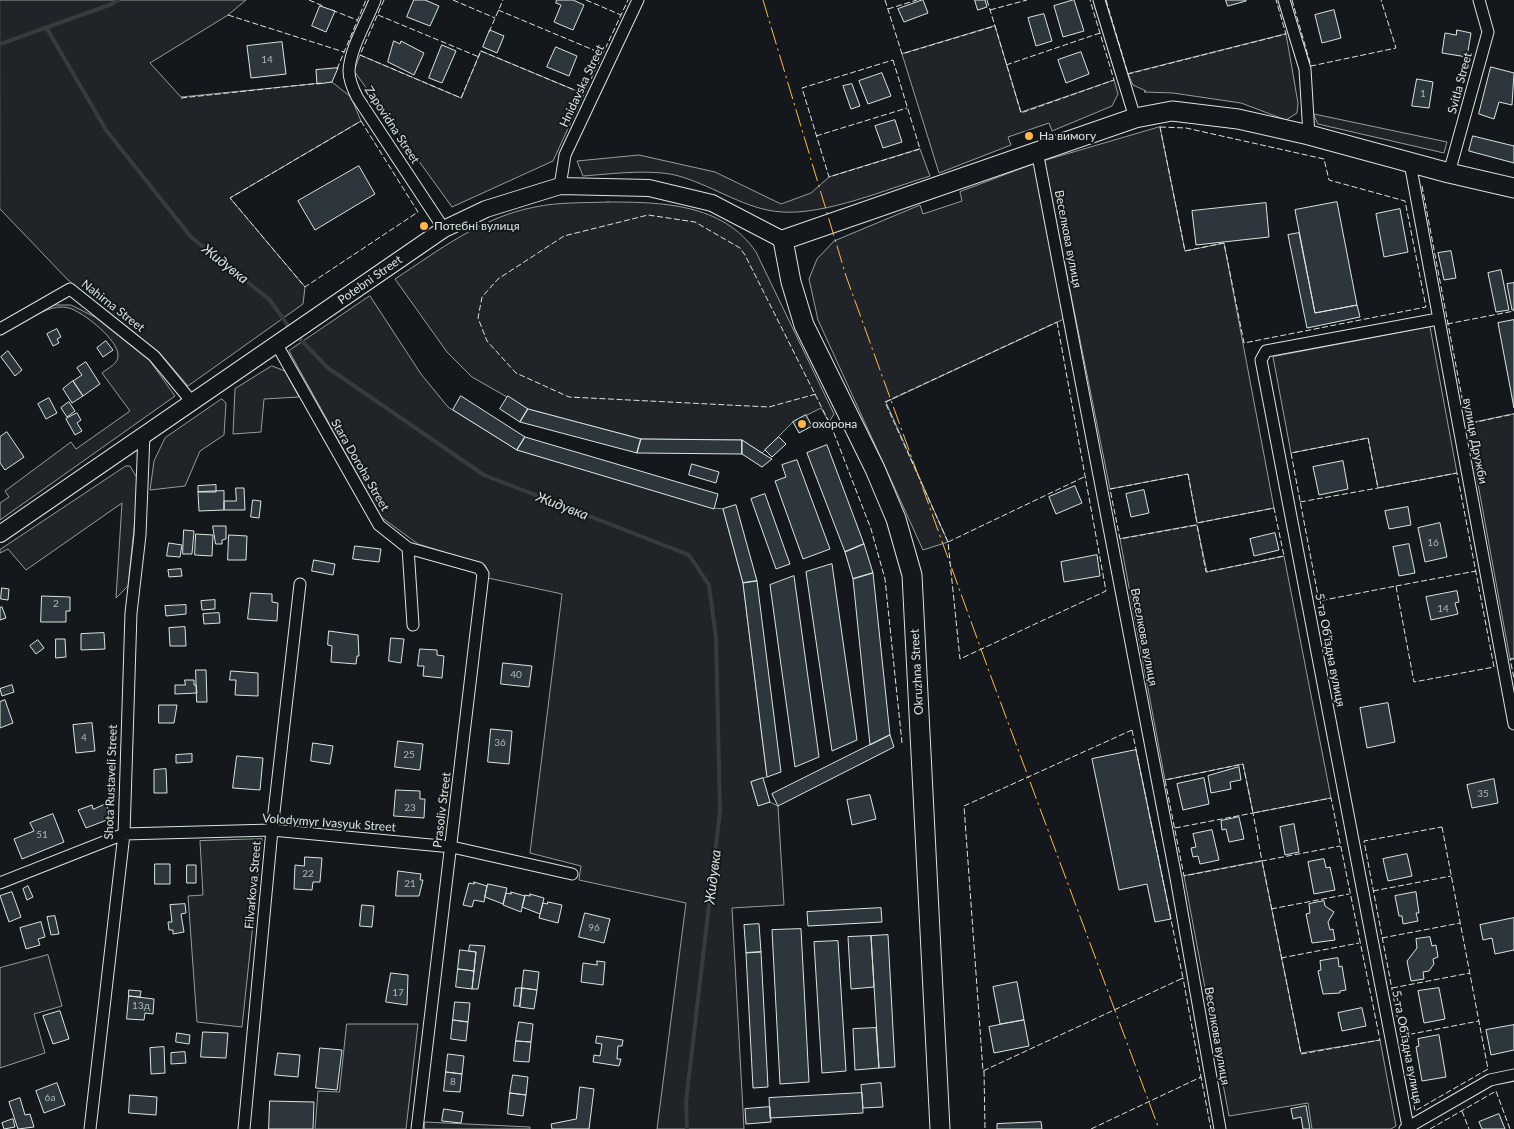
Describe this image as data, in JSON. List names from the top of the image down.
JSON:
{
  "streets": {
    "main road": ["Okruzhna Street"],
    "street": [
      "Svitla Street",
      "Hnidavska Street",
      "Zapovidna Street",
      "Веселкова вулиця",
      "Potebni Street",
      "Nahirna Street",
      "вулиця Дружби",
      "Stara Doroha Street",
      "5-та Обʼїздна вулиця",
      "Shota Rustaveli Street",
      "Prasoliv Street",
      "Volodymyr Ivasyuk Street",
      "Filvarkova Street"
    ]
  },
  "crossings": [
    ["Hnidavska Street", "Potebni Street"],
    ["Zapovidna Street", "Potebni Street"],
    ["Potebni Street", "Nahirna Street"],
    ["Potebni Street", "Stara Doroha Street"],
    ["Potebni Street", "Okruzhna Street"],
    ["Potebni Street", "Shota Rustaveli Street"],
    ["вулиця Дружби", "5-та Обʼїздна вулиця"],
    ["Stara Doroha Street", "Prasoliv Street"],
    ["Shota Rustaveli Street", "Volodymyr Ivasyuk Street"],
    ["Prasoliv Street", "Volodymyr Ivasyuk Street"],
    ["Volodymyr Ivasyuk Street", "Filvarkova Street"]
  ],
  "water": ["Жидувка"],
  "places": ["На вимогу", "Потебні вулиця", "охорона"],
  "house_numbers": [
    "14",
    "1",
    "16",
    "2",
    "14",
    "40",
    "4",
    "36",
    "25",
    "35",
    "23",
    "51",
    "22",
    "21",
    "96",
    "17",
    "13д",
    "8",
    "6а"
  ]
}
